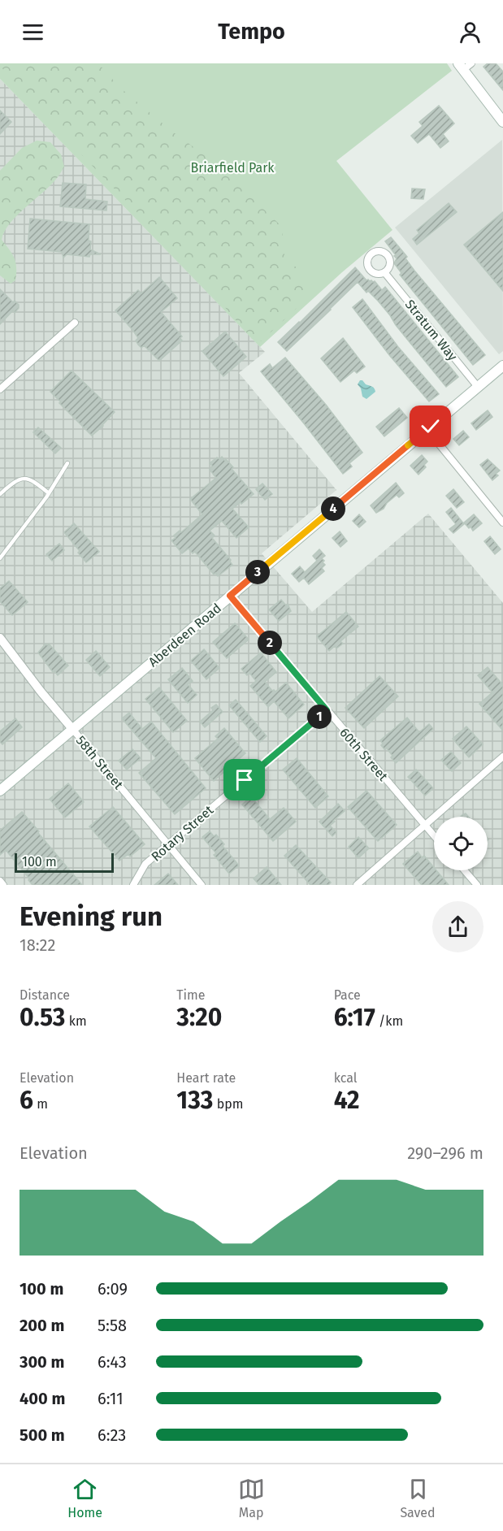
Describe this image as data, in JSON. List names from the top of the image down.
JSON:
{
  "streets": {
    "main road": ["Aberdeen Road"],
    "street": [
      "Stratum Way",
      "60th Street",
      "58th Street",
      "Rotary Street"
    ]
  },
  "crossings": [
    ["Stratum Way", "Aberdeen Road"],
    ["Aberdeen Road", "60th Street"],
    ["Aberdeen Road", "58th Street"],
    ["60th Street", "Rotary Street"],
    ["58th Street", "Rotary Street"]
  ],
  "parks": ["Briarfield Park"],
  "scale_bar": "100 m",
  "page": {
    "header": "Tempo",
    "pins": [
      "4",
      "3",
      "2",
      "1"
    ],
    "scale": "100 m",
    "heading": ["Evening run", "18:22"],
    "stats": [
      ["Distance", "0.53 km"],
      ["Time", "3:20"],
      ["Pace", "6:17 /km"],
      ["Elevation", "6 m"],
      ["Heart rate", "133 bpm"],
      ["kcal", "42"]
    ],
    "chart": ["Elevation", "290–296 m"],
    "list": [
      {
        "name": "100 m",
        "note": "6:09"
      },
      {
        "name": "200 m",
        "note": "5:58"
      },
      {
        "name": "300 m",
        "note": "6:43"
      },
      {
        "name": "400 m",
        "note": "6:11"
      },
      {
        "name": "500 m",
        "note": "6:23"
      }
    ],
    "tabs": ["Home", "Map", "Saved"]
  }
}
